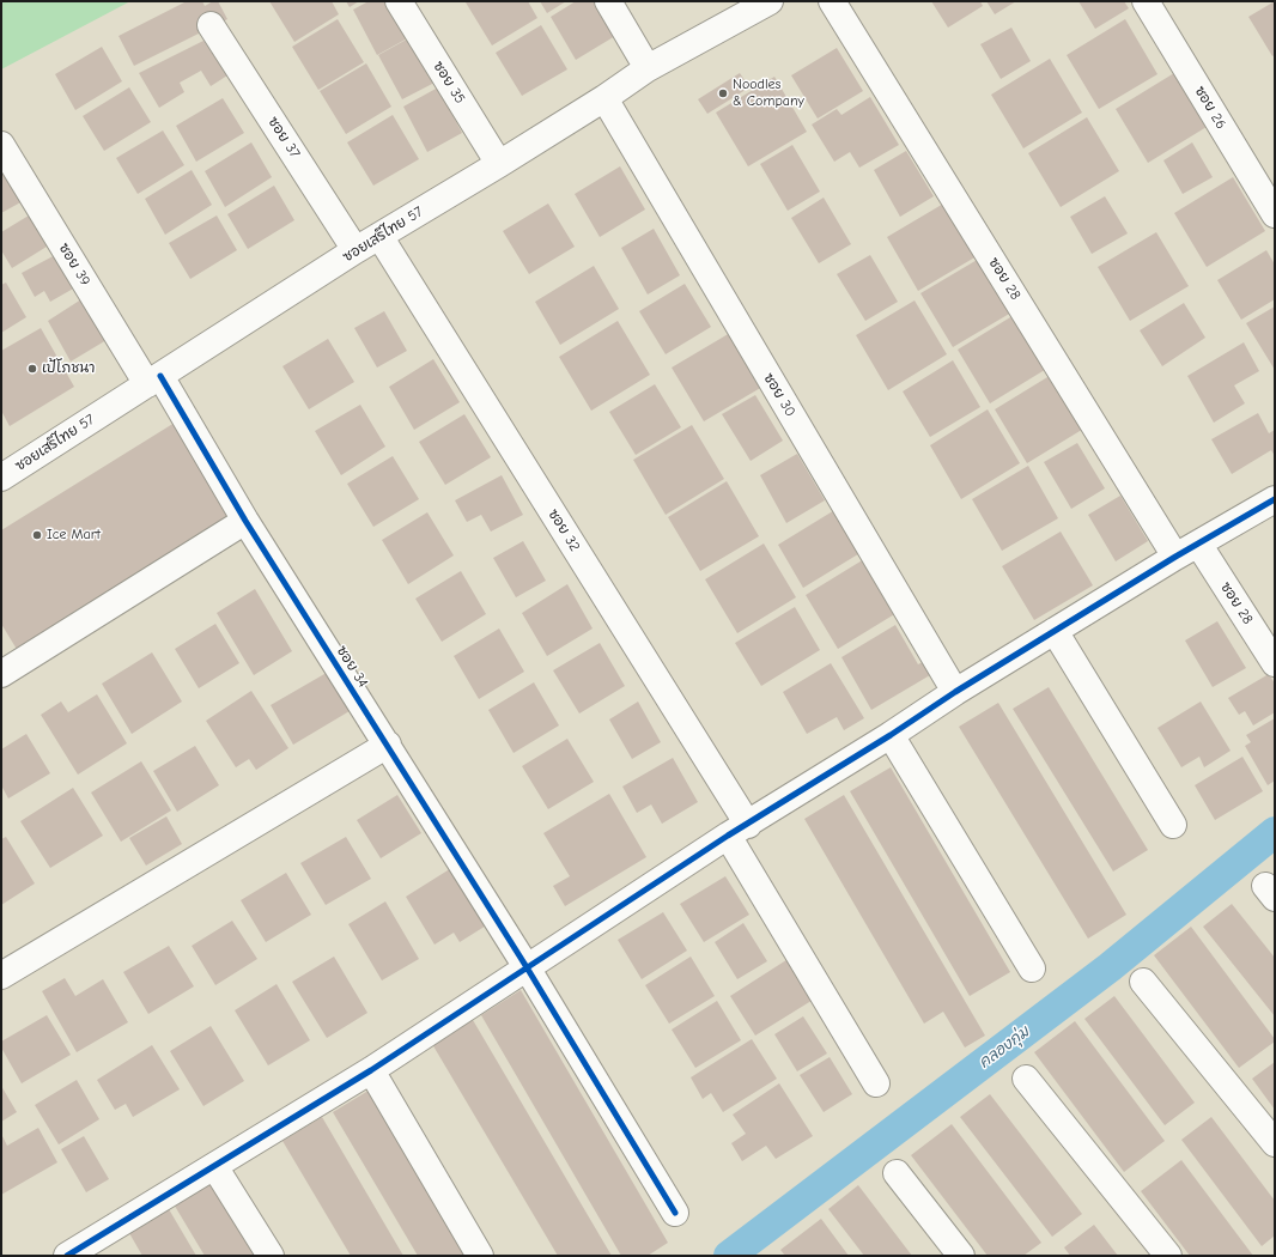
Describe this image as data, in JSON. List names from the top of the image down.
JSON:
{
  "streets": {
    "street": [
      "ซอย 35",
      "ซอย 26",
      "ซอย 37",
      "ซอยเสรีไทย 57",
      "ซอย 39",
      "ซอย 28",
      "ซอย 30",
      "ซอย 32",
      "ซอย 34"
    ]
  },
  "crossings": [
    ["ซอย 35", "ซอยเสรีไทย 57"],
    ["ซอย 37", "ซอยเสรีไทย 57"],
    ["ซอยเสรีไทย 57", "ซอย 39"],
    ["ซอยเสรีไทย 57", "ซอย 30"],
    ["ซอยเสรีไทย 57", "ซอย 32"],
    ["ซอยเสรีไทย 57", "ซอย 34"],
    ["ซอย 39", "ซอย 34"]
  ],
  "water": ["คลองกุ่ม"],
  "places": ["Noodles & Company", "เป้โภชนา", "Ice Mart"]
}
